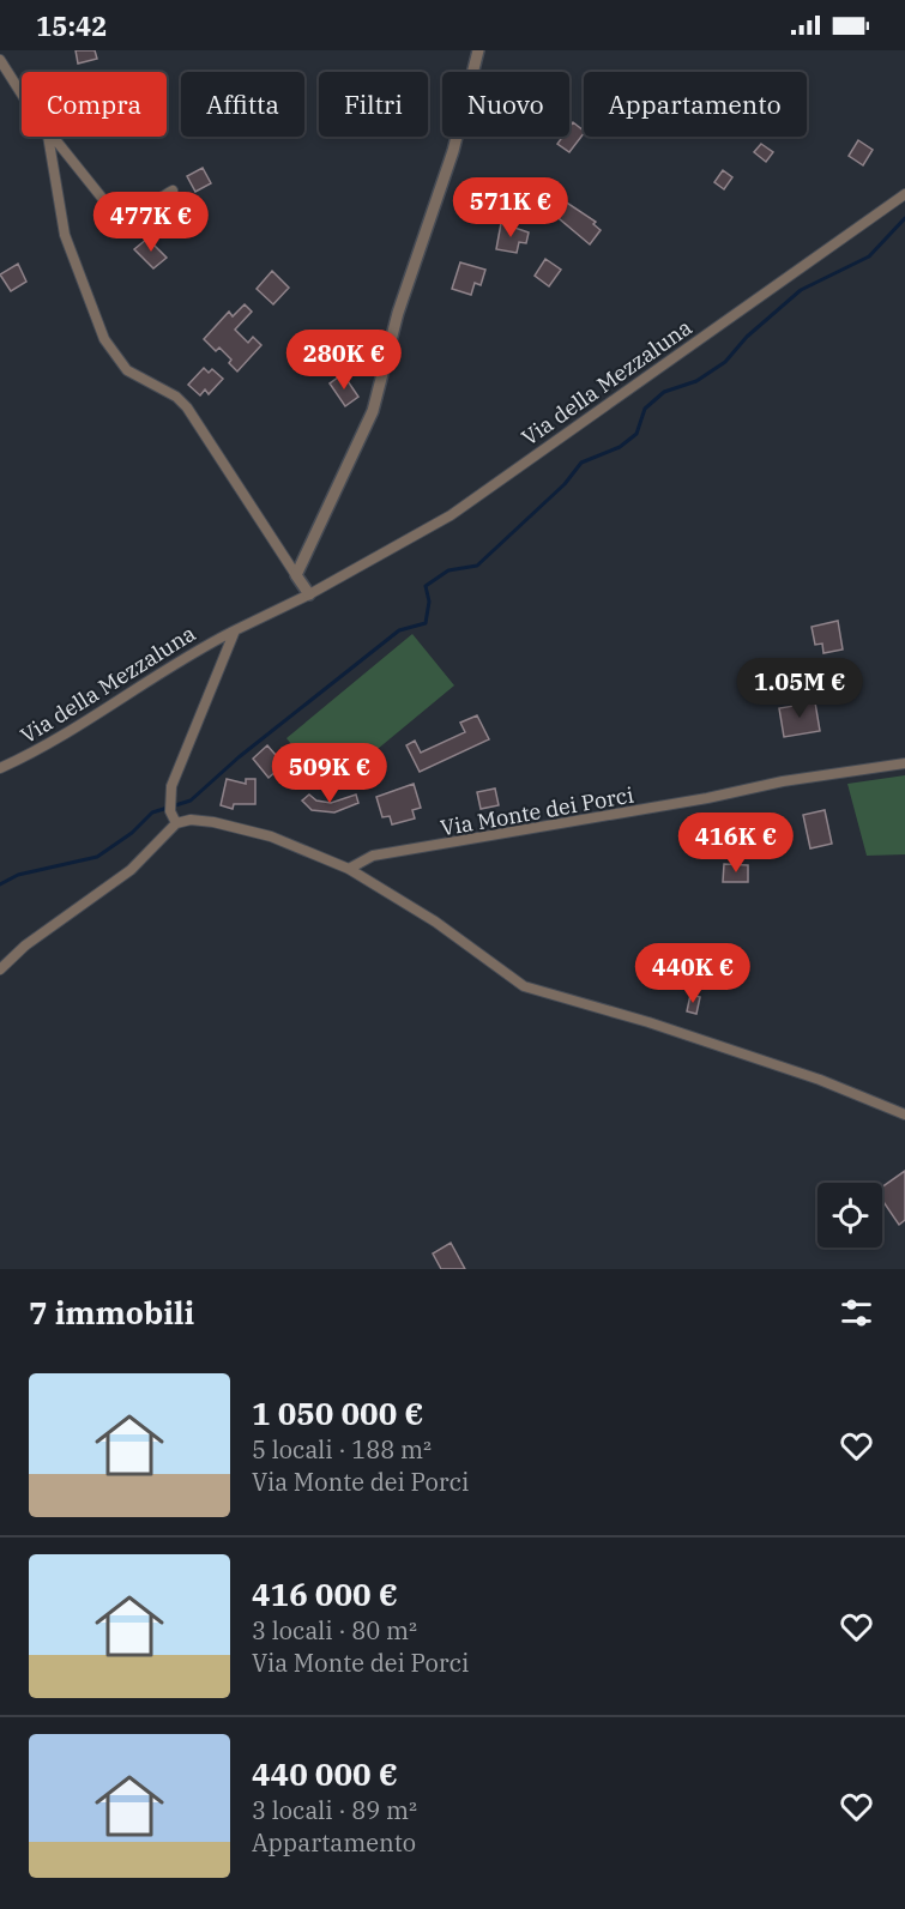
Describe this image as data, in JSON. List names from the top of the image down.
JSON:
{
  "streets": {
    "street": ["Via della Mezzaluna", "Via Monte dei Porci"]
  },
  "page": {
    "status": "15:42",
    "chip": [
      "Compra",
      "Affitta",
      "Filtri",
      "Nuovo",
      "Appartamento"
    ],
    "price": [
      "571K €",
      "477K €",
      "280K €",
      "1.05M €",
      "509K €",
      "416K €",
      "440K €"
    ],
    "heading": "7 immobili",
    "list": [
      {
        "name": "1 050 000 €",
        "note": "5 locali · 188 m² · Via Monte dei Porci"
      },
      {
        "name": "416 000 €",
        "note": "3 locali · 80 m² · Via Monte dei Porci"
      },
      {
        "name": "440 000 €",
        "note": "3 locali · 89 m² · Appartamento"
      }
    ]
  }
}
